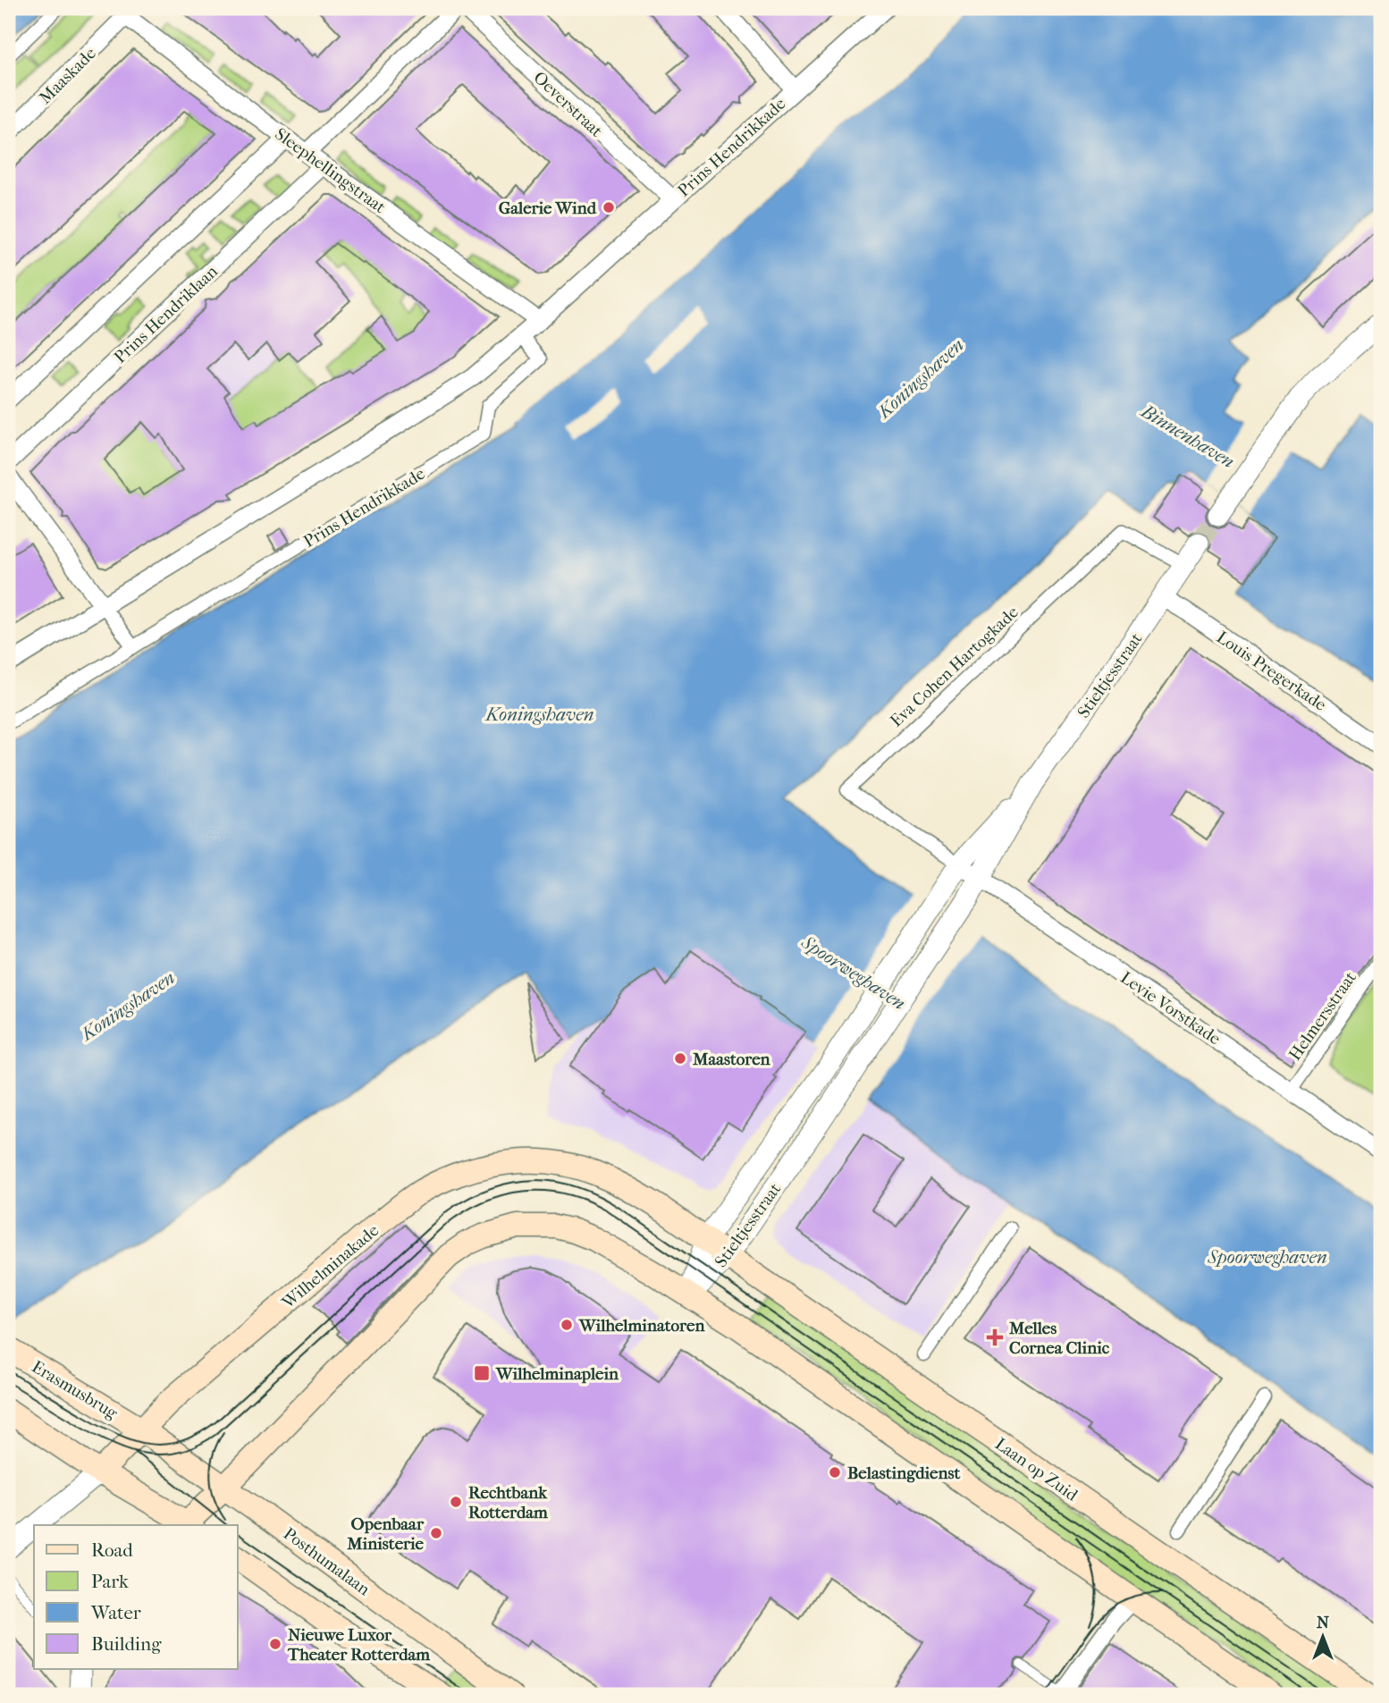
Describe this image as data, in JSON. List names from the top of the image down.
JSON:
{
  "streets": {
    "main road": [
      "Wilhelminakade",
      "Erasmusbrug",
      "Laan op Zuid",
      "Posthumalaan"
    ],
    "street": [
      "Maaskade",
      "Oeverstraat",
      "Prins Hendrikkade",
      "Sleephellingstraat",
      "Prins Hendriklaan",
      "Eva Cohen Hartogkade",
      "Louis Pregerkade",
      "Stieltjesstraat",
      "Levie Vorstkade",
      "Helmersstraat"
    ]
  },
  "crossings": [
    ["Maaskade", "Sleephellingstraat"],
    ["Oeverstraat", "Prins Hendrikkade"],
    ["Prins Hendrikkade", "Sleephellingstraat"],
    ["Sleephellingstraat", "Prins Hendriklaan"],
    ["Eva Cohen Hartogkade", "Stieltjesstraat"],
    ["Eva Cohen Hartogkade", "Levie Vorstkade"],
    ["Louis Pregerkade", "Stieltjesstraat"],
    ["Stieltjesstraat", "Levie Vorstkade"],
    ["Stieltjesstraat", "Wilhelminakade"],
    ["Stieltjesstraat", "Laan op Zuid"],
    ["Levie Vorstkade", "Helmersstraat"],
    ["Wilhelminakade", "Erasmusbrug"],
    ["Wilhelminakade", "Laan op Zuid"],
    ["Wilhelminakade", "Posthumalaan"],
    ["Erasmusbrug", "Posthumalaan"]
  ],
  "water": ["Koningshaven", "Binnenhaven", "Spoorweghaven"],
  "places": {
    "other": [
      "Galerie Wind",
      "Maastoren",
      "Wilhelminatoren",
      "Belastingdienst",
      "Rechtbank Rotterdam",
      "Openbaar Ministerie",
      "Nieuwe Luxor Theater Rotterdam"
    ],
    "health": ["Melles Cornea Clinic"],
    "transit": ["Wilhelminaplein"]
  },
  "legend": [
    "Road",
    "Park",
    "Water",
    "Building"
  ],
  "north": "top"
}
